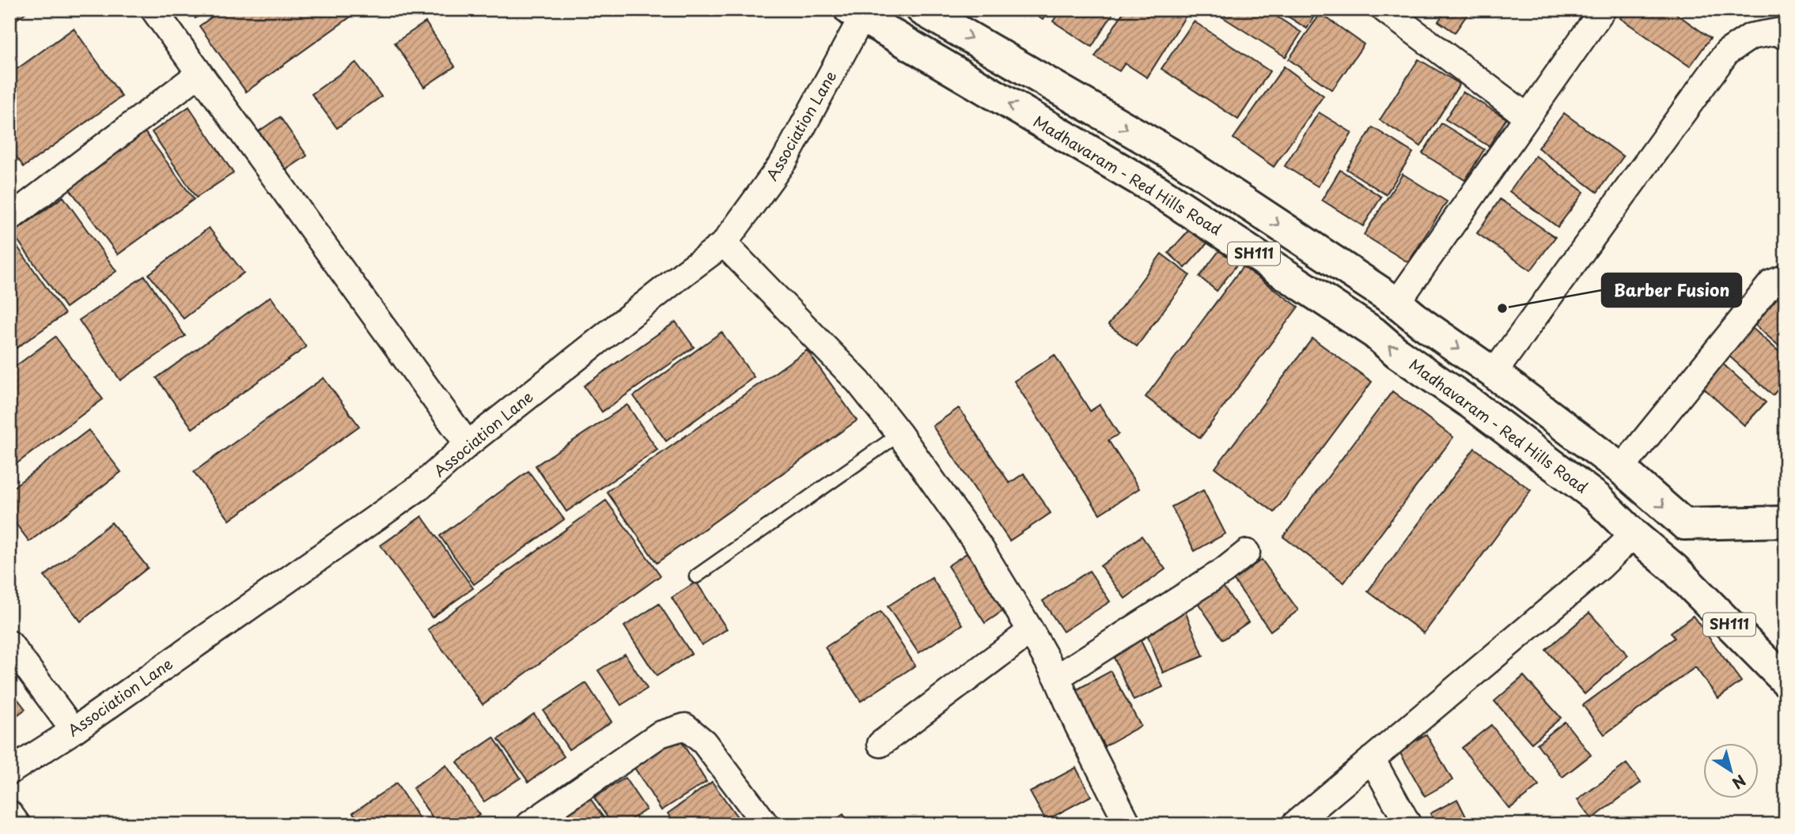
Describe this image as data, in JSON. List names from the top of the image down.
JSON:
{
  "streets": {
    "main road": ["Madhavaram - Red Hills Road", "SH111"],
    "street": ["Association Lane"]
  },
  "crossings": [
    ["Association Lane", "Madhavaram - Red Hills Road"]
  ],
  "places": ["Barber Fusion"],
  "north": "bottom right"
}
